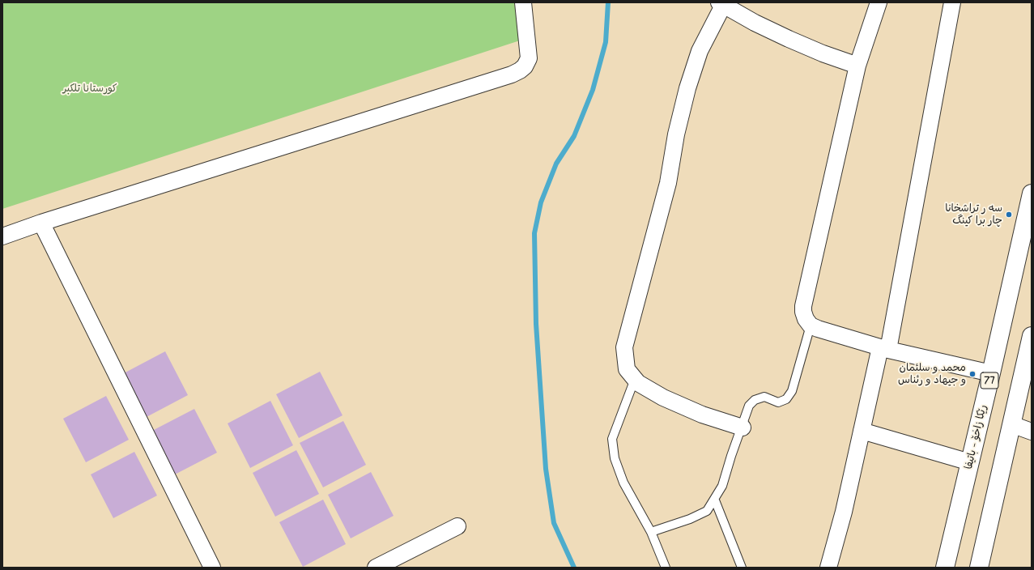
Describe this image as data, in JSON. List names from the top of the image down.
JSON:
{
  "streets": {
    "highway": ["77", "رێکا زاخۆ - باتیفا"]
  },
  "parks": ["كورستانا تلكبر"],
  "places": ["سه ر تراشخانا چار برا كينگ", "محمد و سلئمان و جيهاد و رئناس"]
}
